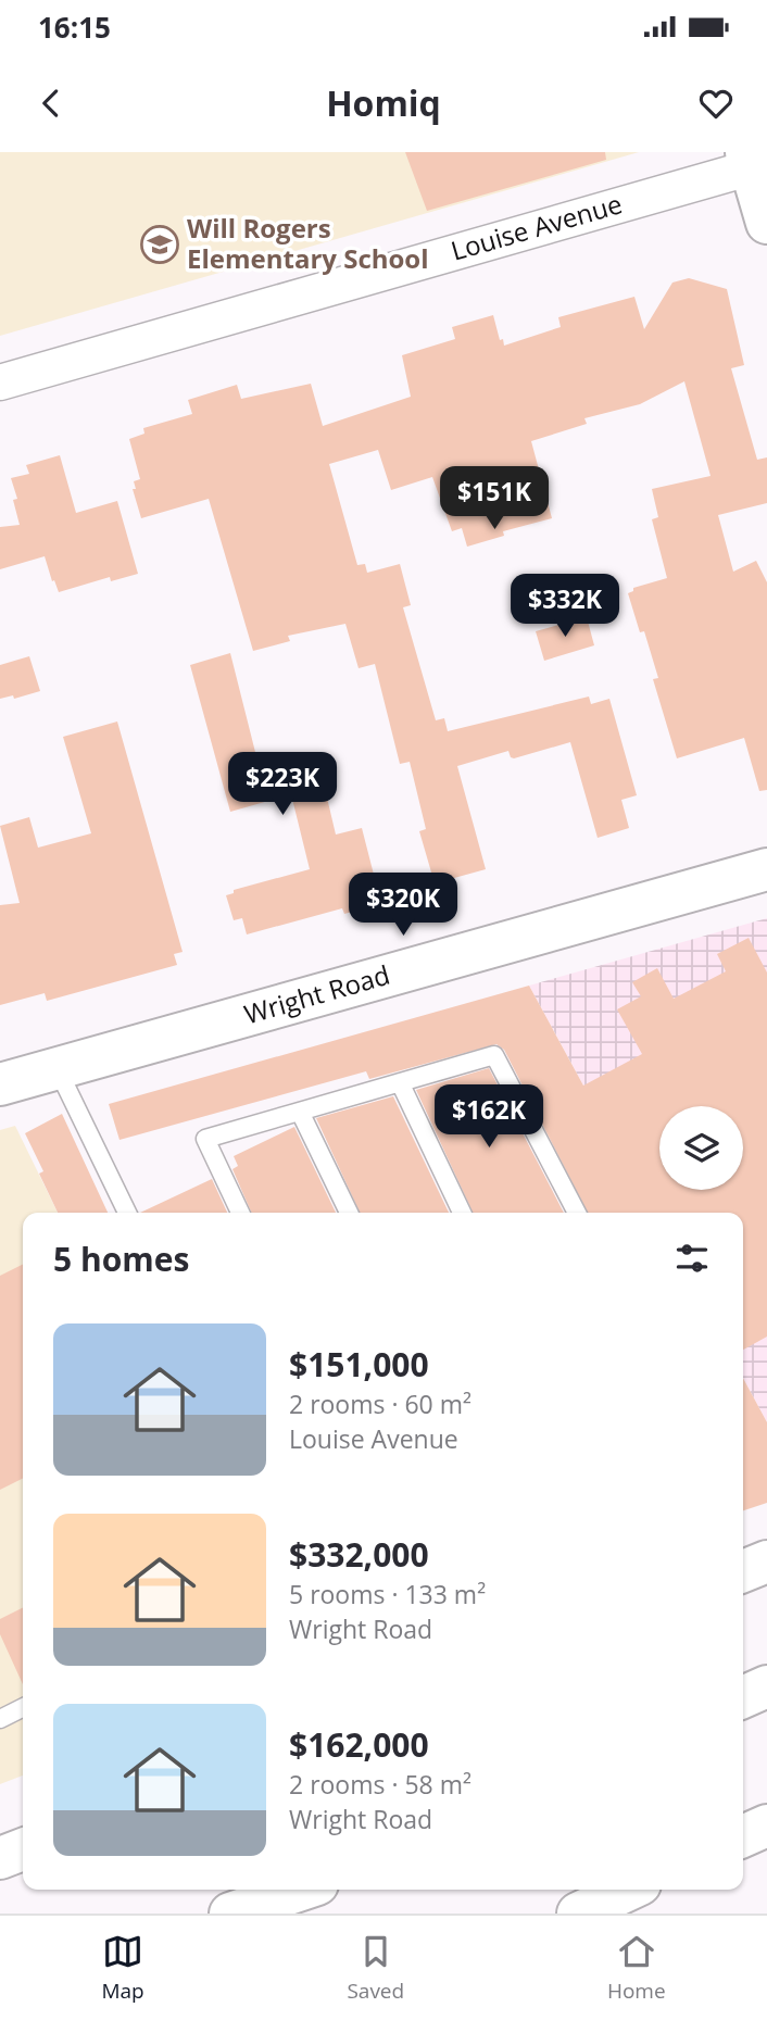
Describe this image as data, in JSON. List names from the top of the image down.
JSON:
{
  "streets": {
    "main road": ["Wright Road"],
    "street": ["Louise Avenue"]
  },
  "places": {
    "school or university": ["Will Rogers Elementary School"]
  },
  "page": {
    "status": "16:15",
    "header": "Homiq",
    "price": [
      "$151K",
      "$332K",
      "$223K",
      "$320K",
      "$162K"
    ],
    "heading": "5 homes",
    "list": [
      {
        "name": "$151,000",
        "note": "2 rooms · 60 m² · Louise Avenue"
      },
      {
        "name": "$332,000",
        "note": "5 rooms · 133 m² · Wright Road"
      },
      {
        "name": "$162,000",
        "note": "2 rooms · 58 m² · Wright Road"
      }
    ],
    "tabs": ["Map", "Saved", "Home"]
  }
}
